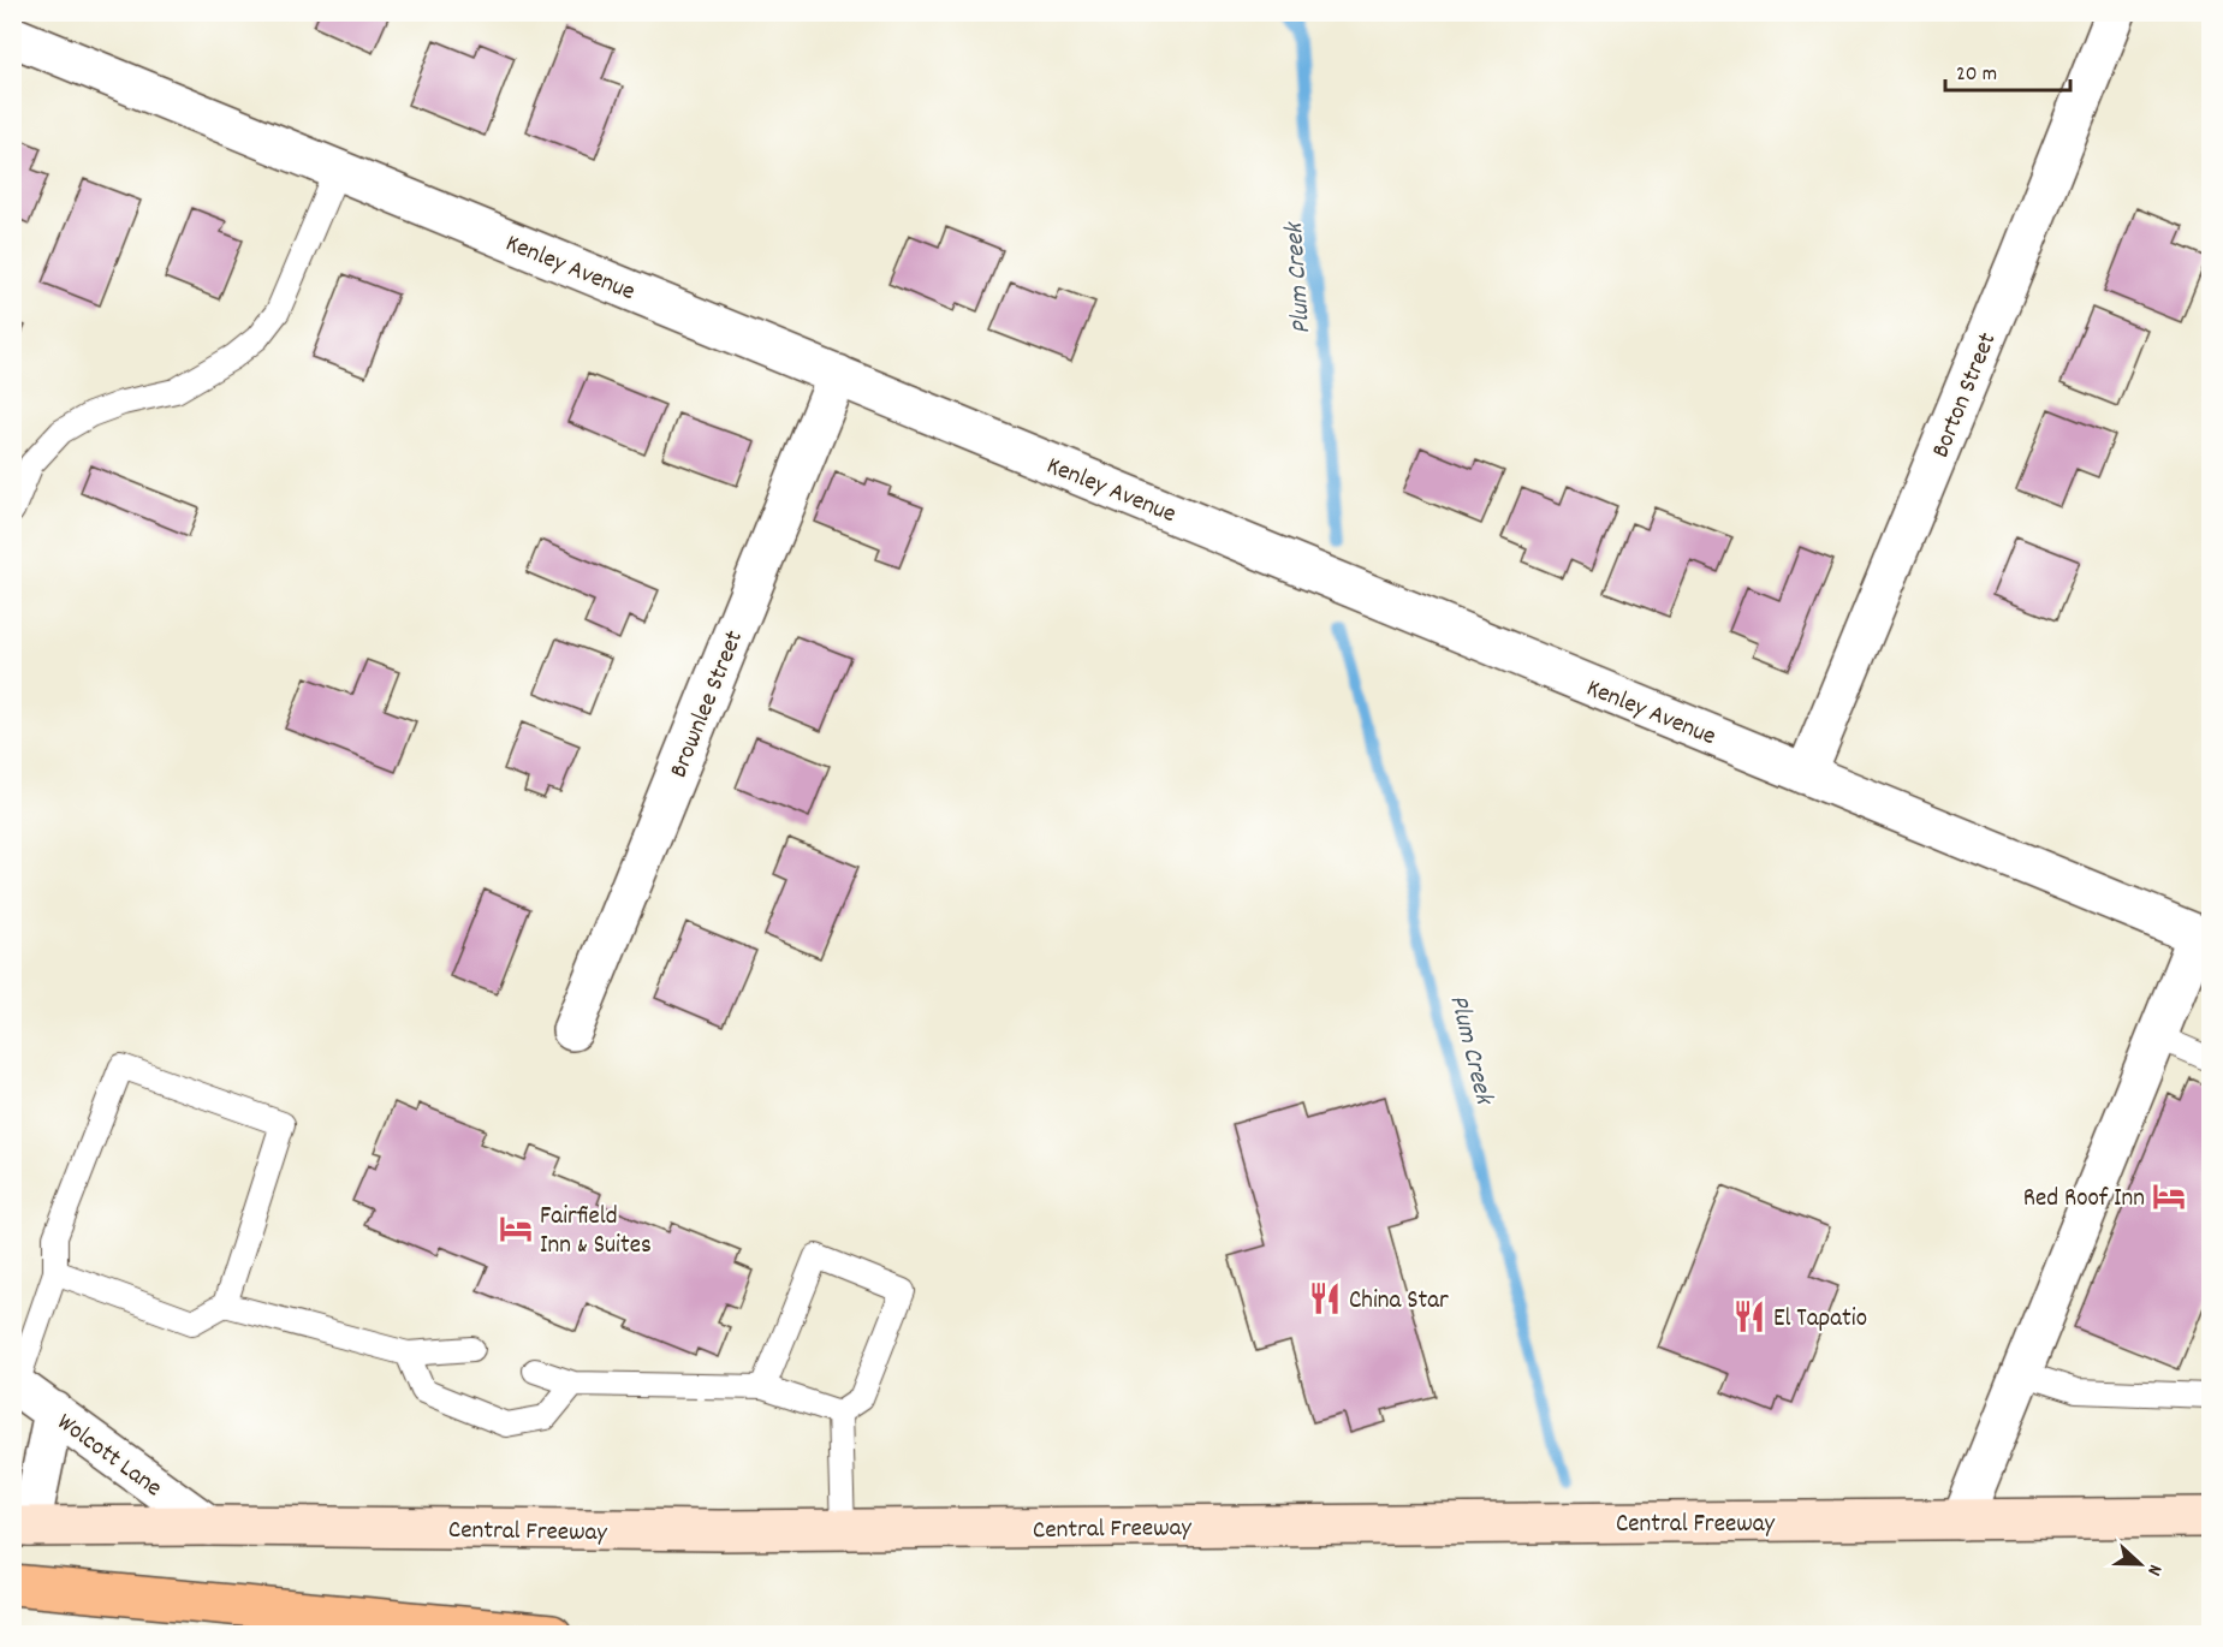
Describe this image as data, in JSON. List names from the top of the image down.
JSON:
{
  "streets": {
    "main road": ["Central Freeway"],
    "street": [
      "Kenley Avenue",
      "Borton Street",
      "Brownlee Street",
      "Wolcott Lane"
    ]
  },
  "crossings": [
    ["Kenley Avenue", "Borton Street"],
    ["Kenley Avenue", "Brownlee Street"],
    ["Wolcott Lane", "Central Freeway"]
  ],
  "water": ["Plum Creek"],
  "places": {
    "hotel": ["Red Roof Inn", "Fairfield Inn & Suites"],
    "restaurant": ["China Star", "El Tapatio"]
  },
  "scale_bar": "20 m",
  "north": "right"
}
